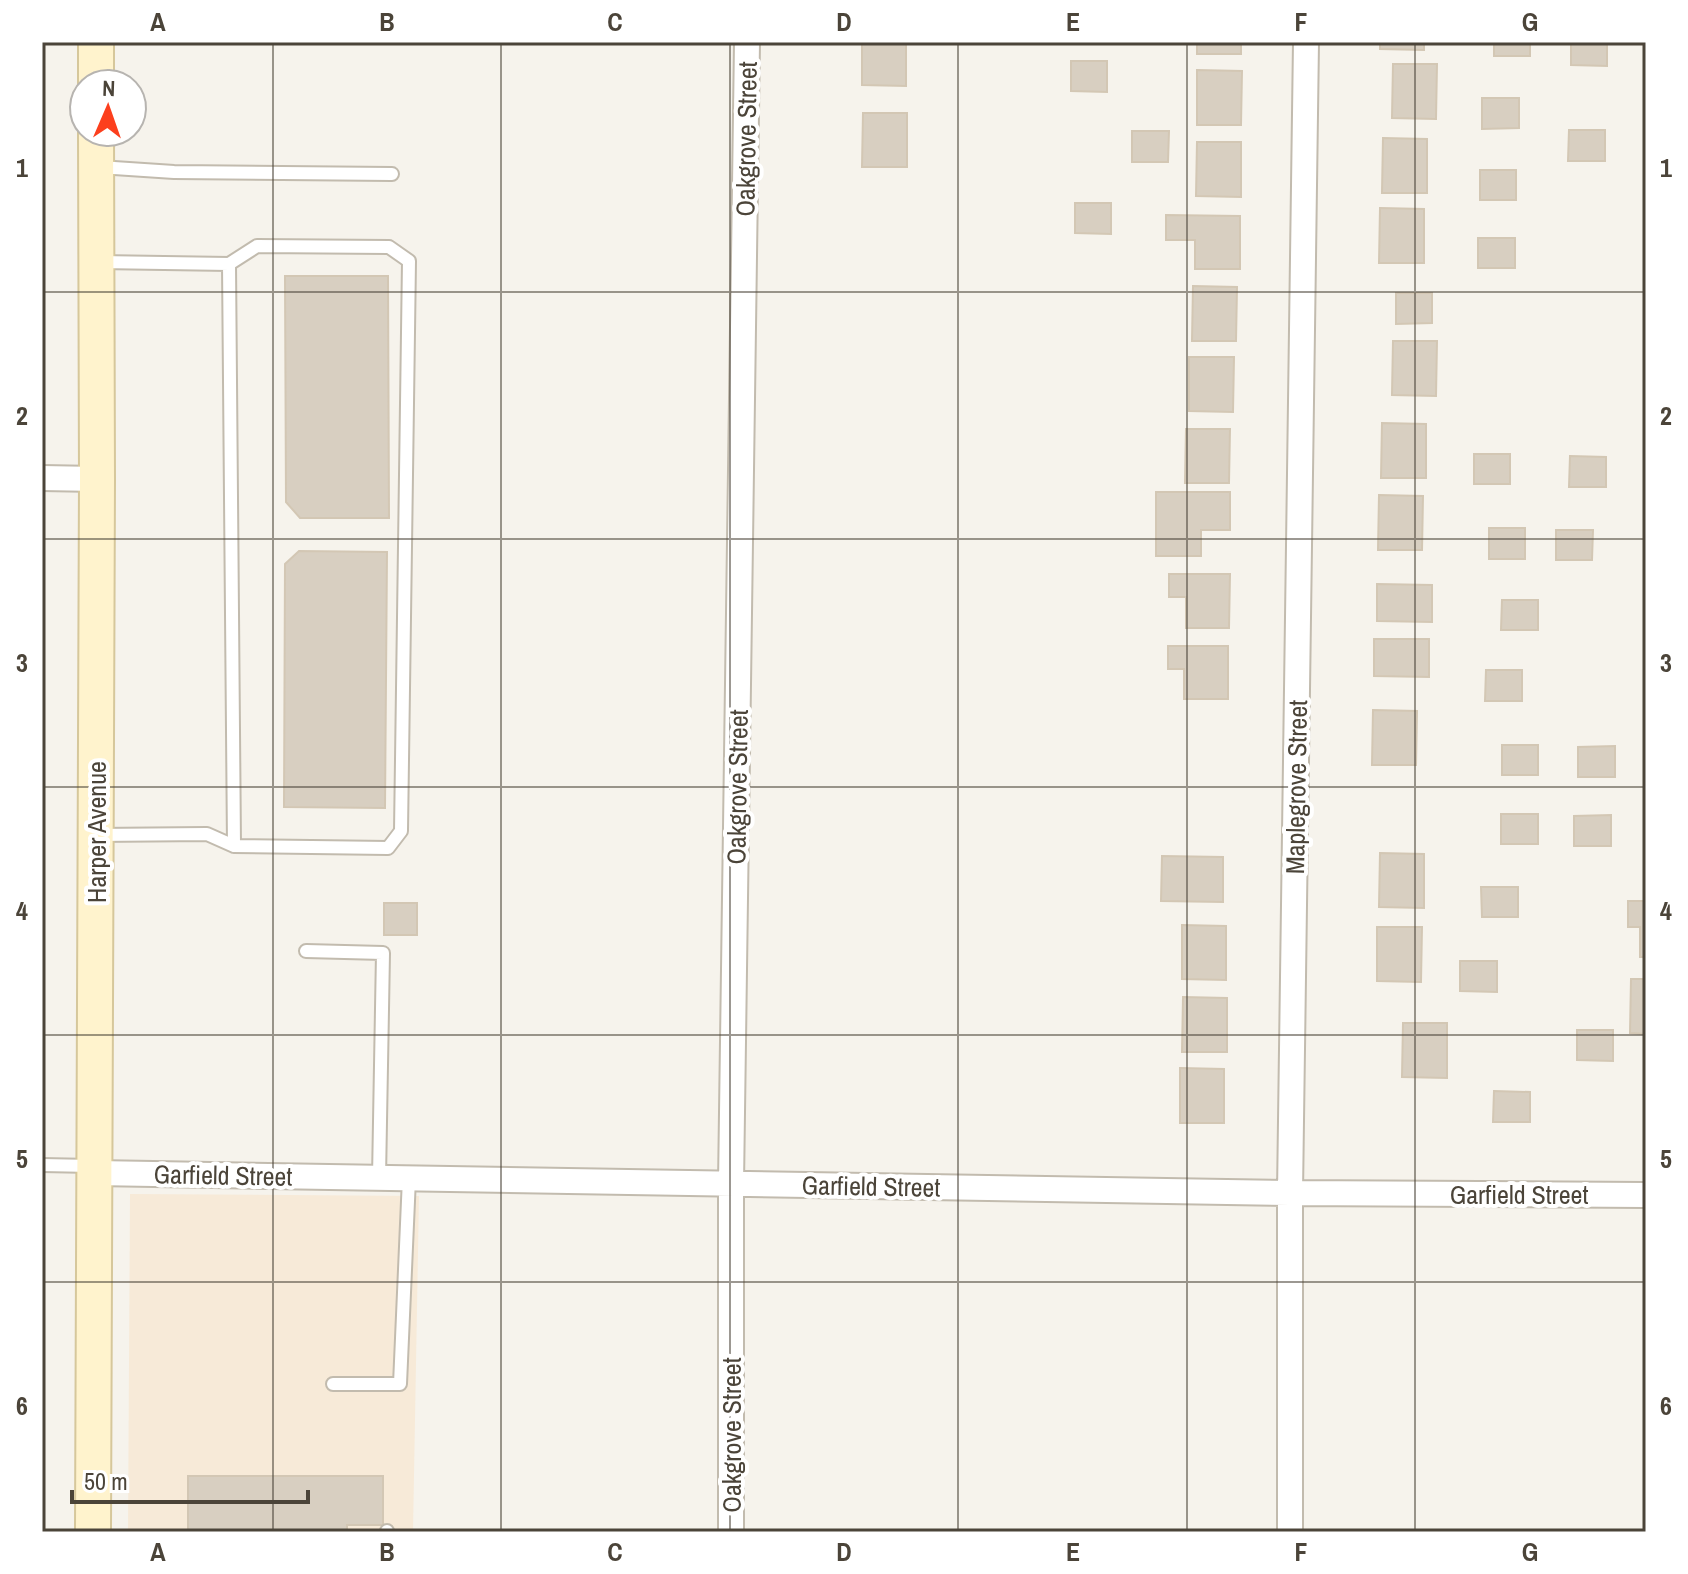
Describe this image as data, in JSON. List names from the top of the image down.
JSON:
{
  "streets": {
    "main road": ["Harper Avenue"],
    "street": ["Oakgrove Street", "Maplegrove Street", "Garfield Street"]
  },
  "crossings": [
    ["Oakgrove Street", "Garfield Street"],
    ["Maplegrove Street", "Garfield Street"],
    ["Harper Avenue", "Garfield Street"]
  ],
  "scale_bar": "50 m",
  "north": "top",
  "grid": {
    "columns": [
      "A",
      "B",
      "C",
      "D",
      "E",
      "F",
      "G"
    ],
    "rows": [
      "1",
      "2",
      "3",
      "4",
      "5",
      "6"
    ]
  }
}
